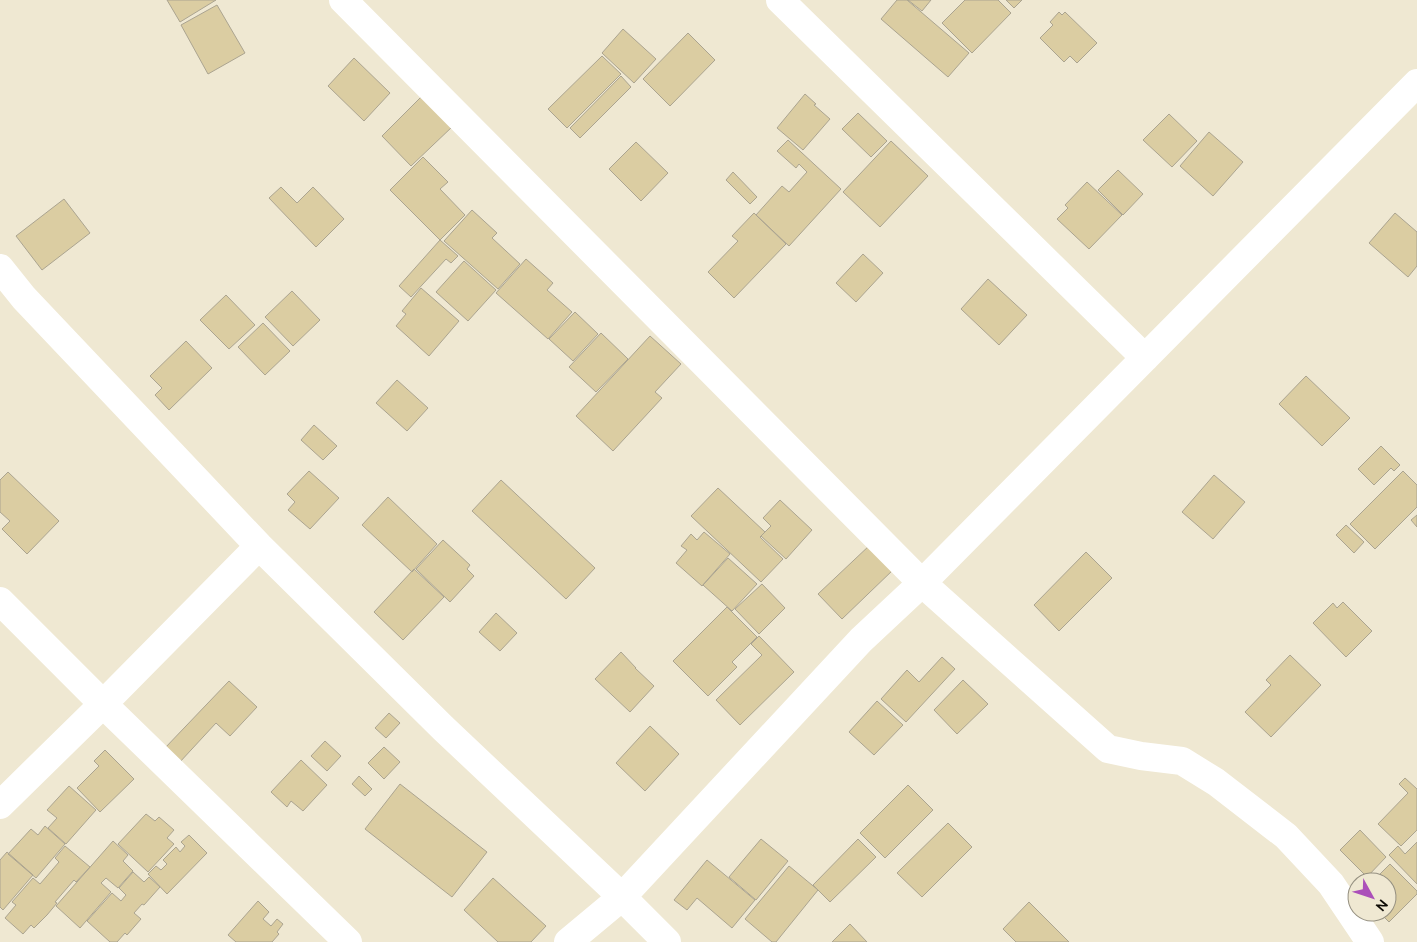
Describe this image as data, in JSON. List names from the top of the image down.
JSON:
{
  "north": "bottom right"
}
